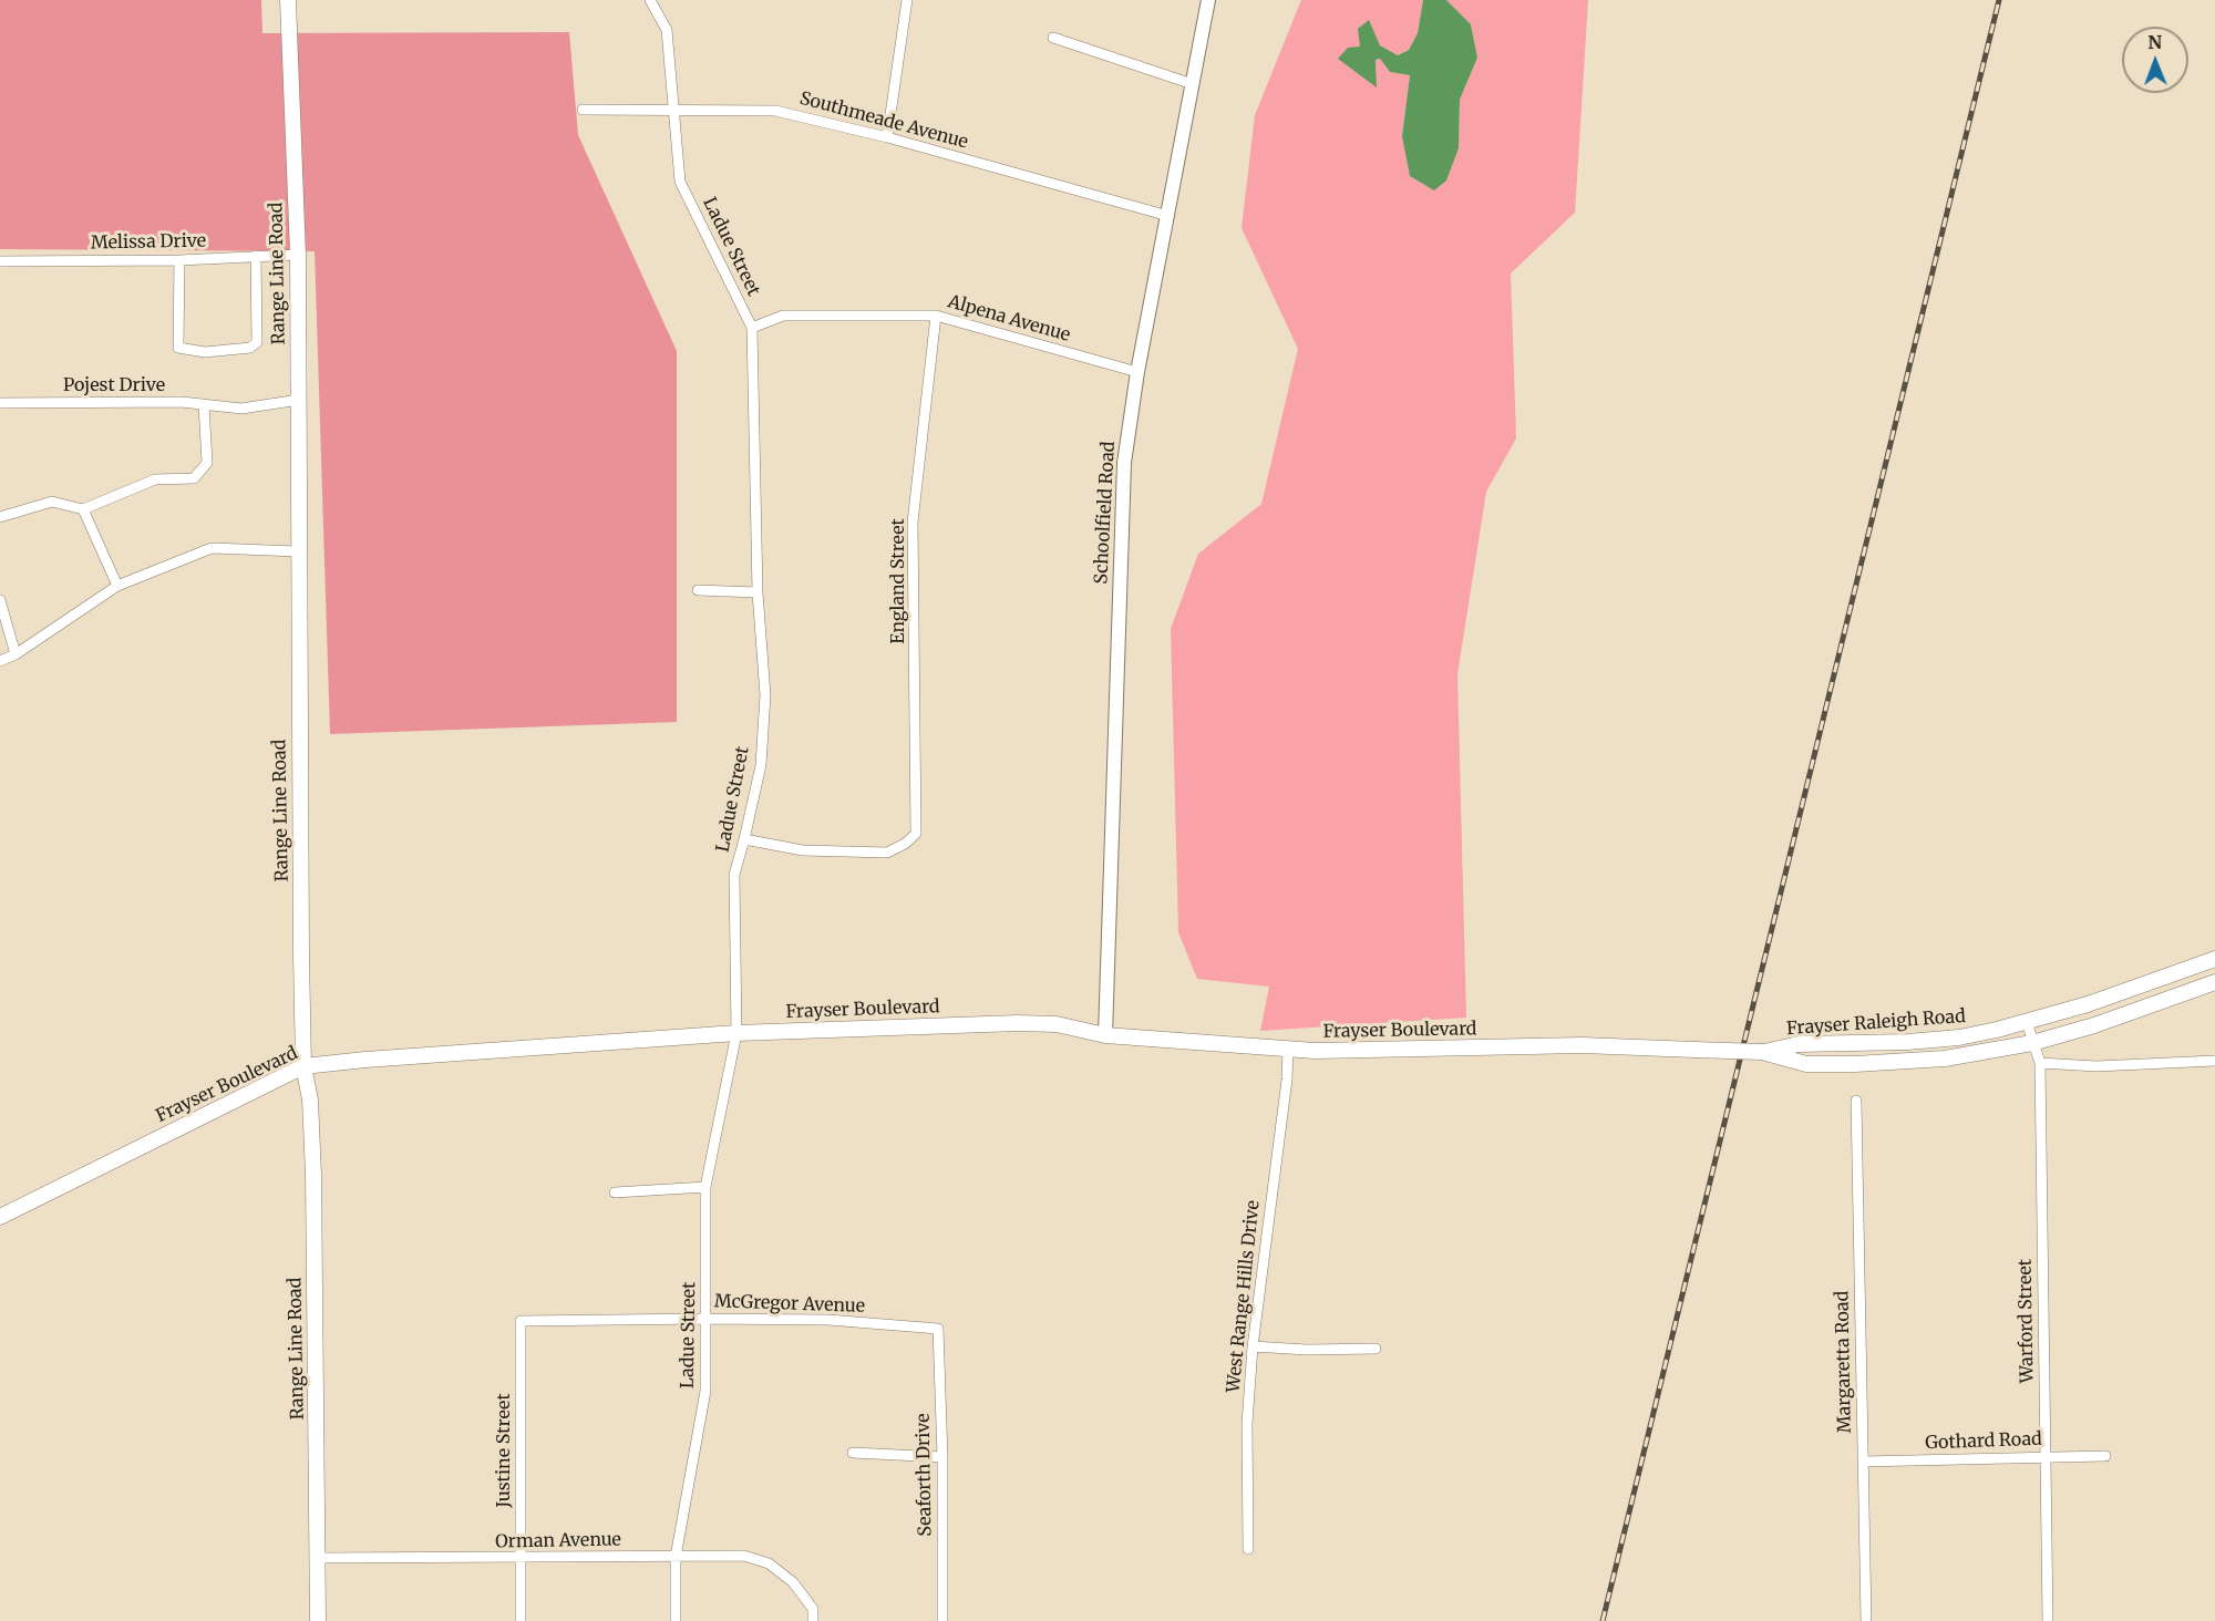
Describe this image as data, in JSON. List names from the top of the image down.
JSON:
{
  "streets": {
    "main road": ["Range Line Road", "Frayser Boulevard", "Frayser Raleigh Road"],
    "street": [
      "Southmeade Avenue",
      "Melissa Drive",
      "Ladue Street",
      "Alpena Avenue",
      "Pojest Drive",
      "Schoolfield Road",
      "England Street",
      "West Range Hills Drive",
      "McGregor Avenue",
      "Warford Street",
      "Margaretta Road",
      "Gothard Road",
      "Justine Street",
      "Seaforth Drive",
      "Orman Avenue"
    ]
  },
  "crossings": [
    ["Southmeade Avenue", "Ladue Street"],
    ["Southmeade Avenue", "Schoolfield Road"],
    ["Melissa Drive", "Range Line Road"],
    ["Ladue Street", "Alpena Avenue"],
    ["Ladue Street", "England Street"],
    ["Ladue Street", "Frayser Boulevard"],
    ["Ladue Street", "McGregor Avenue"],
    ["Ladue Street", "Orman Avenue"],
    ["Range Line Road", "Pojest Drive"],
    ["Range Line Road", "Frayser Boulevard"],
    ["Range Line Road", "Orman Avenue"],
    ["Alpena Avenue", "Schoolfield Road"],
    ["Alpena Avenue", "England Street"],
    ["Schoolfield Road", "Frayser Boulevard"],
    ["Frayser Boulevard", "Frayser Raleigh Road"],
    ["Frayser Boulevard", "West Range Hills Drive"],
    ["Frayser Raleigh Road", "Warford Street"],
    ["McGregor Avenue", "Justine Street"],
    ["McGregor Avenue", "Seaforth Drive"],
    ["Warford Street", "Gothard Road"],
    ["Margaretta Road", "Gothard Road"],
    ["Justine Street", "Orman Avenue"]
  ],
  "north": "top"
}
